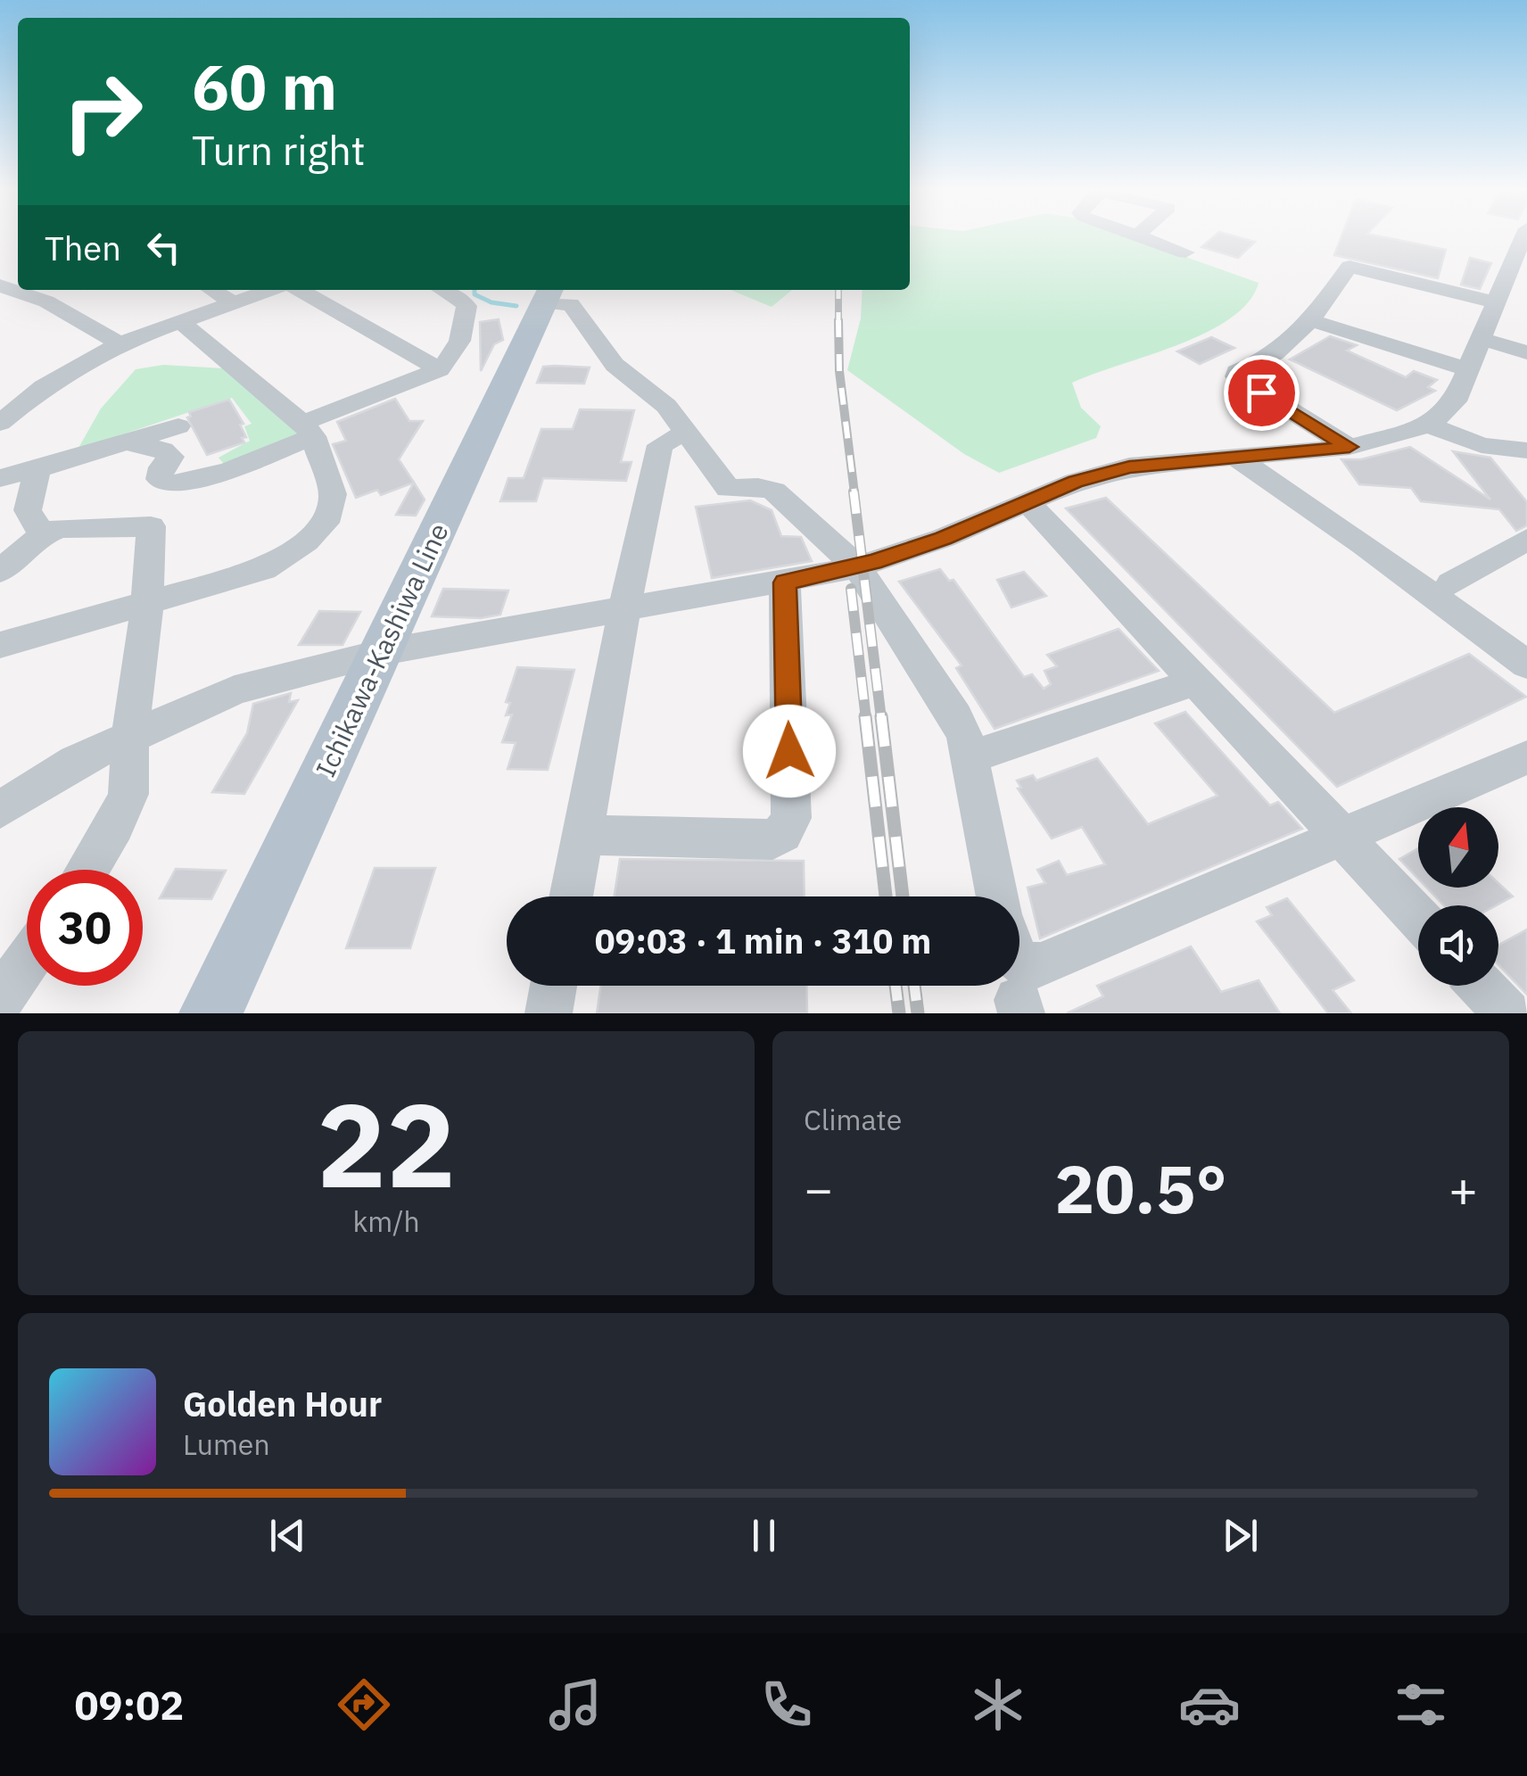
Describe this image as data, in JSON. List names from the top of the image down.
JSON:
{
  "streets": {
    "main road": ["Ichikawa-Kashiwa Line"]
  },
  "north": "top",
  "page": {
    "turn": ["60 m", "Turn right"],
    "then": "Then",
    "limit": "30",
    "trip": "09:03 · 1 min · 310 m",
    "tile": [
      ["22", "km/h"],
      "Climate"
    ],
    "heat": ["−", "20.5°", "+"],
    "song": ["Golden Hour", "Lumen"],
    "tabs": "09:02"
  }
}
